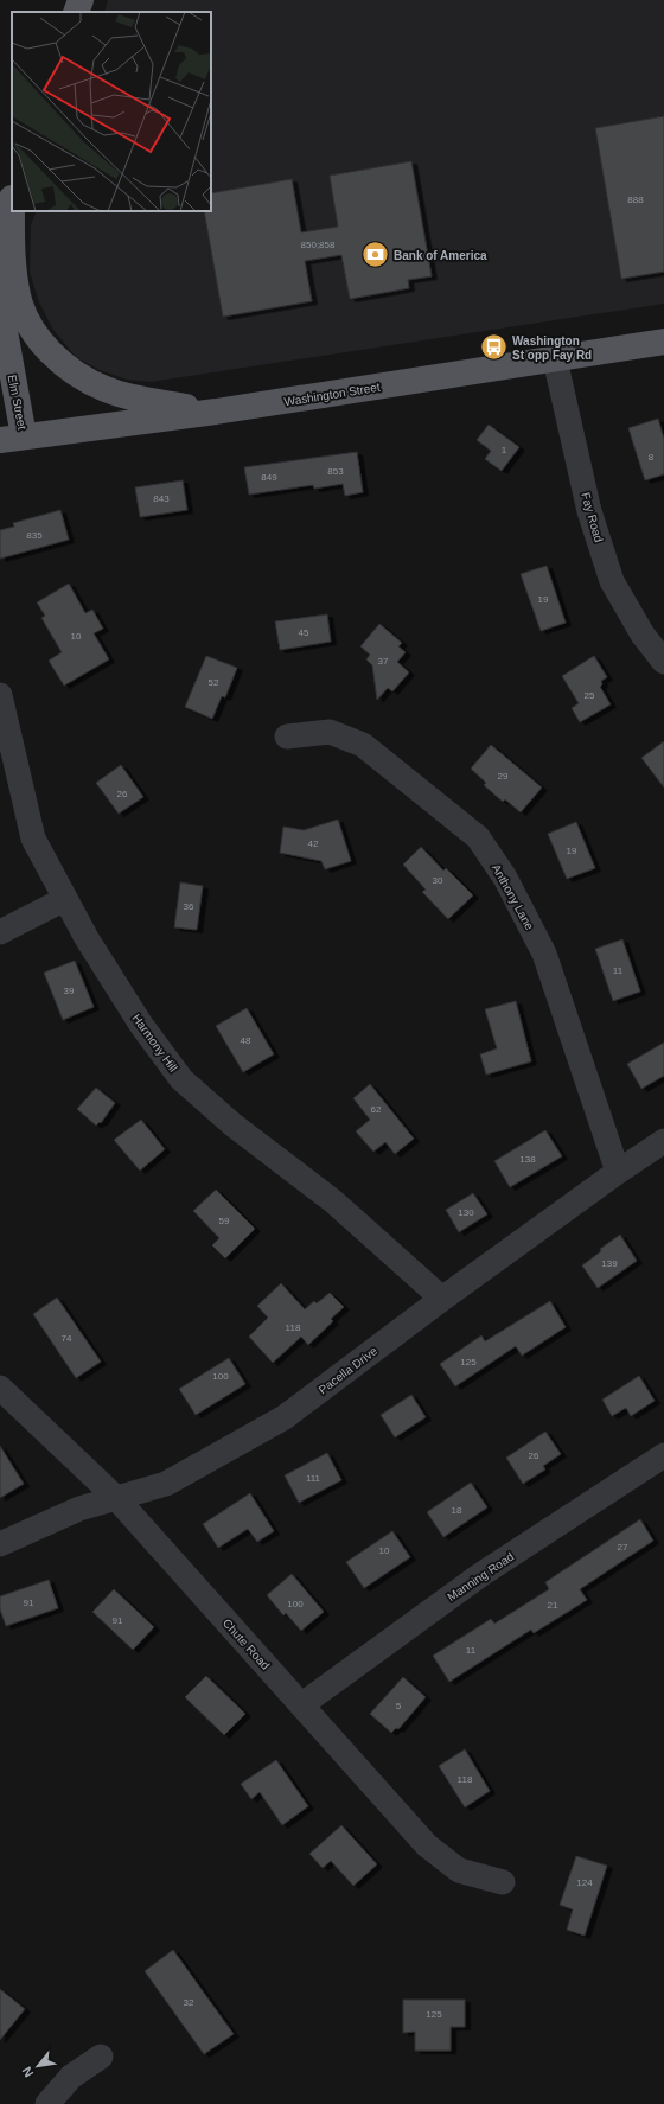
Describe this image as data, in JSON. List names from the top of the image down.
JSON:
{
  "streets": {
    "main road": ["Washington Street", "Elm Street"],
    "street": [
      "Fay Road",
      "Anthony Lane",
      "Harmony Hill",
      "Pacella Drive",
      "Manning Road",
      "Chute Road"
    ]
  },
  "crossings": [
    ["Washington Street", "Elm Street"],
    ["Washington Street", "Fay Road"],
    ["Anthony Lane", "Pacella Drive"],
    ["Harmony Hill", "Pacella Drive"],
    ["Pacella Drive", "Chute Road"],
    ["Manning Road", "Chute Road"]
  ],
  "places": {
    "bank": ["Bank of America"],
    "bus stop": ["Washington St opp Fay Rd"]
  },
  "house_numbers": [
    "888",
    "850;858",
    "1",
    "8",
    "853",
    "849",
    "843",
    "835",
    "19",
    "45",
    "10",
    "37",
    "52",
    "25",
    "29",
    "26",
    "42",
    "19",
    "30",
    "36",
    "11",
    "39",
    "48",
    "62",
    "138",
    "130",
    "59",
    "139",
    "118",
    "74",
    "125",
    "100",
    "26",
    "111",
    "18",
    "27",
    "10",
    "91",
    "100",
    "21",
    "91",
    "11",
    "5",
    "118",
    "124",
    "32",
    "125"
  ],
  "north": "bottom left"
}
